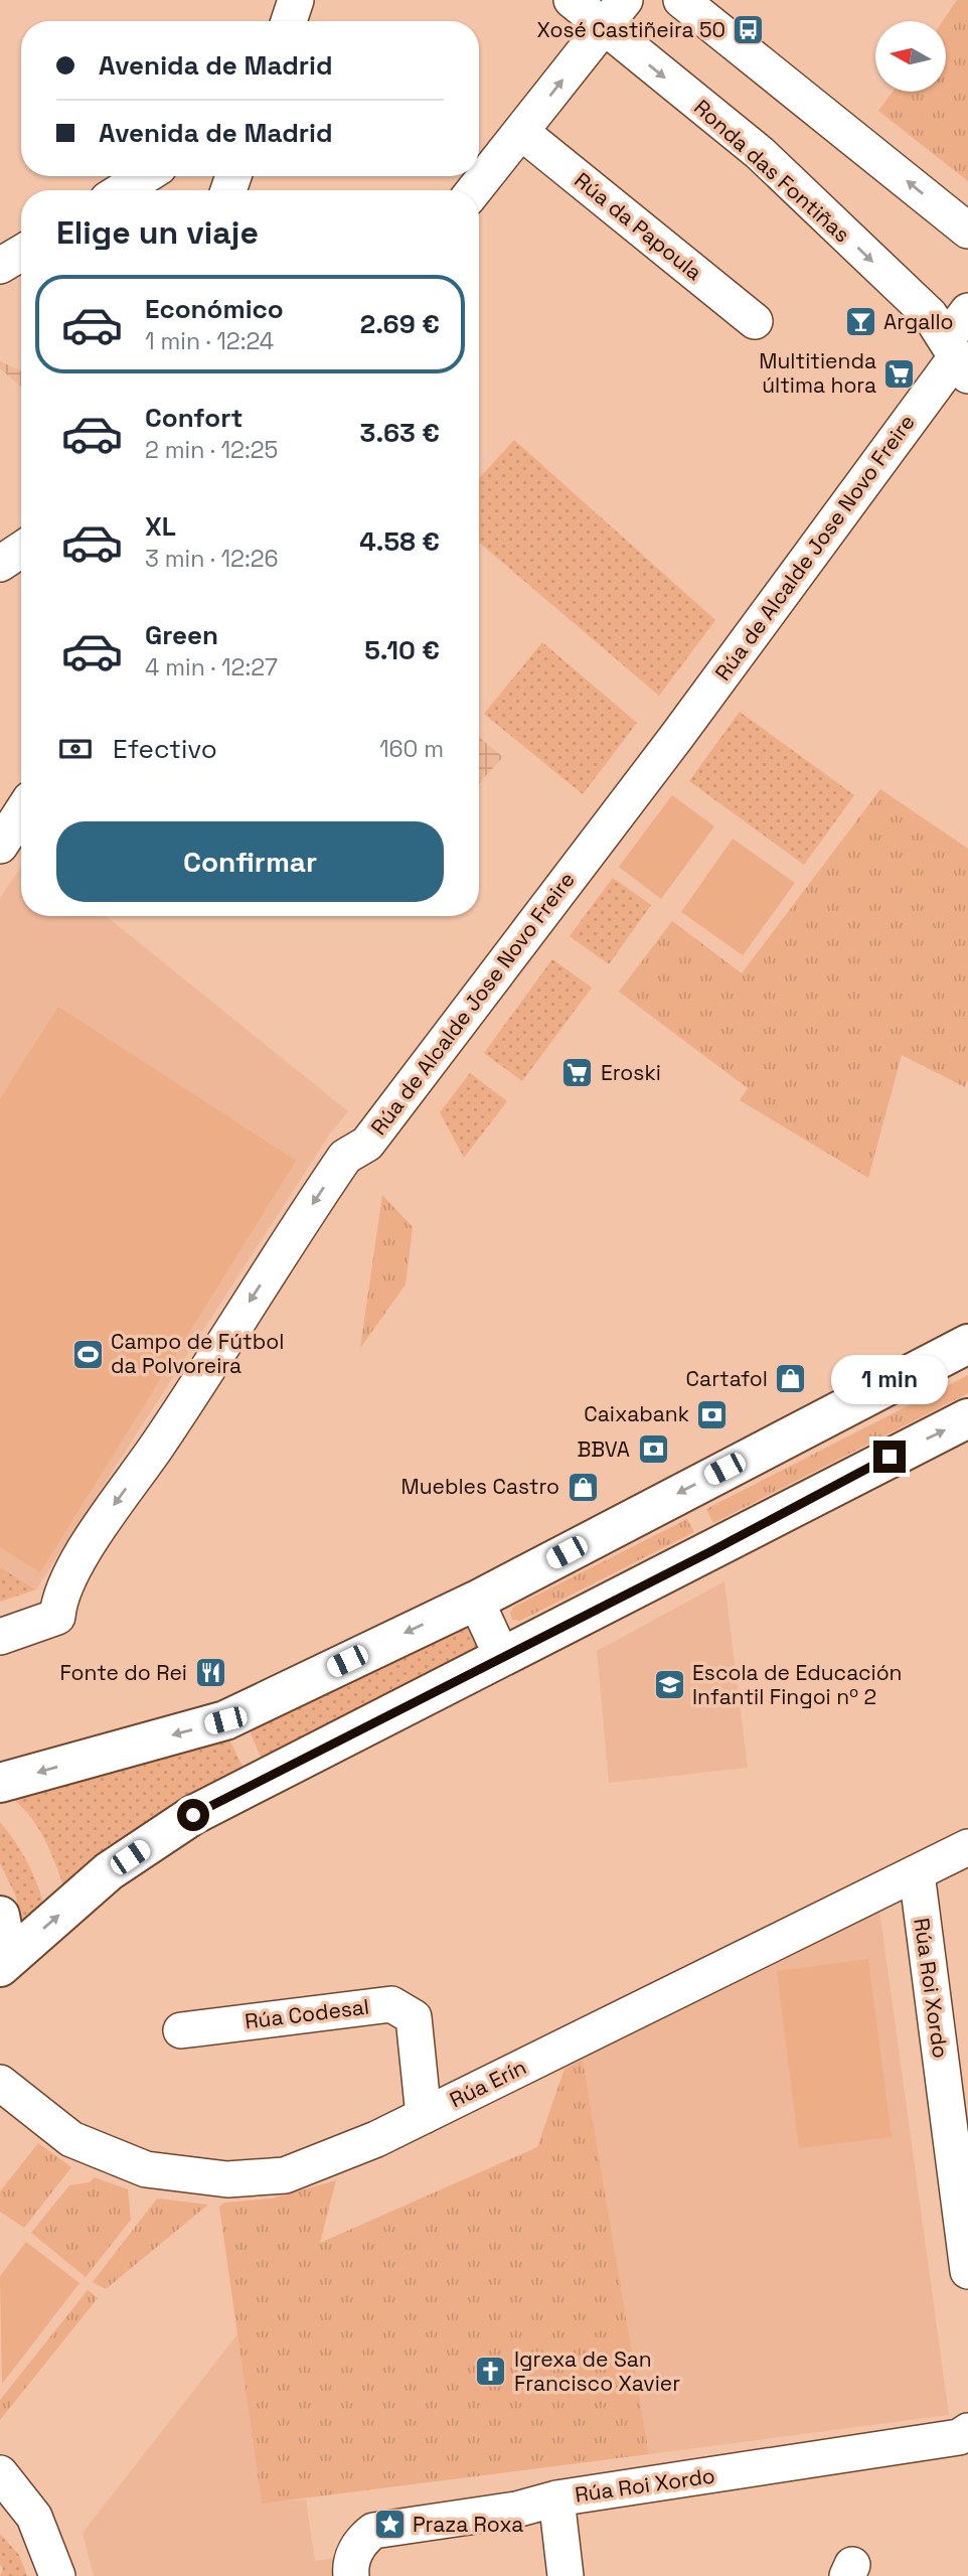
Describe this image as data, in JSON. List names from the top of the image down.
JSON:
{
  "streets": {
    "street": [
      "Ronda das Fontiñas",
      "Rúa da Papoula",
      "Rúa de Alcalde Jose Novo Freire",
      "Rúa Roi Xordo",
      "Rúa Codesal",
      "Rúa Erín"
    ]
  },
  "crossings": [
    ["Ronda das Fontiñas", "Rúa de Alcalde Jose Novo Freire"],
    ["Rúa Roi Xordo", "Rúa Erín"],
    ["Rúa Codesal", "Rúa Erín"]
  ],
  "one_way": ["Rúa de Alcalde Jose Novo Freire"],
  "places": {
    "bus stop": ["Xosé Castiñeira 50"],
    "bar": ["Argallo"],
    "supermarket": ["Multitienda última hora", "Eroski"],
    "sports": ["Campo de Fútbol da Polvoreira"],
    "shop": ["Cartafol", "Muebles Castro"],
    "bank": ["Caixabank", "BBVA"],
    "restaurant": ["Fonte do Rei"],
    "school or university": ["Escola de Educación Infantil Fingoi nº 2"],
    "church": ["Igrexa de San Francisco Xavier"],
    "place": ["Praza Roxa"]
  },
  "north": "left",
  "page": {
    "banner": ["Avenida de Madrid", "Avenida de Madrid"],
    "heading": "Elige un viaje",
    "list": [
      {
        "name": "Económico",
        "note": "1 min · 12:24",
        "value": "2.69 €"
      },
      {
        "name": "Confort",
        "note": "2 min · 12:25",
        "value": "3.63 €"
      },
      {
        "name": "XL",
        "note": "3 min · 12:26",
        "value": "4.58 €"
      },
      {
        "name": "Green",
        "note": "4 min · 12:27",
        "value": "5.10 €"
      }
    ],
    "pay": ["Efectivo", "160 m"],
    "buttons": "Confirmar",
    "bubble": "1 min"
  }
}
